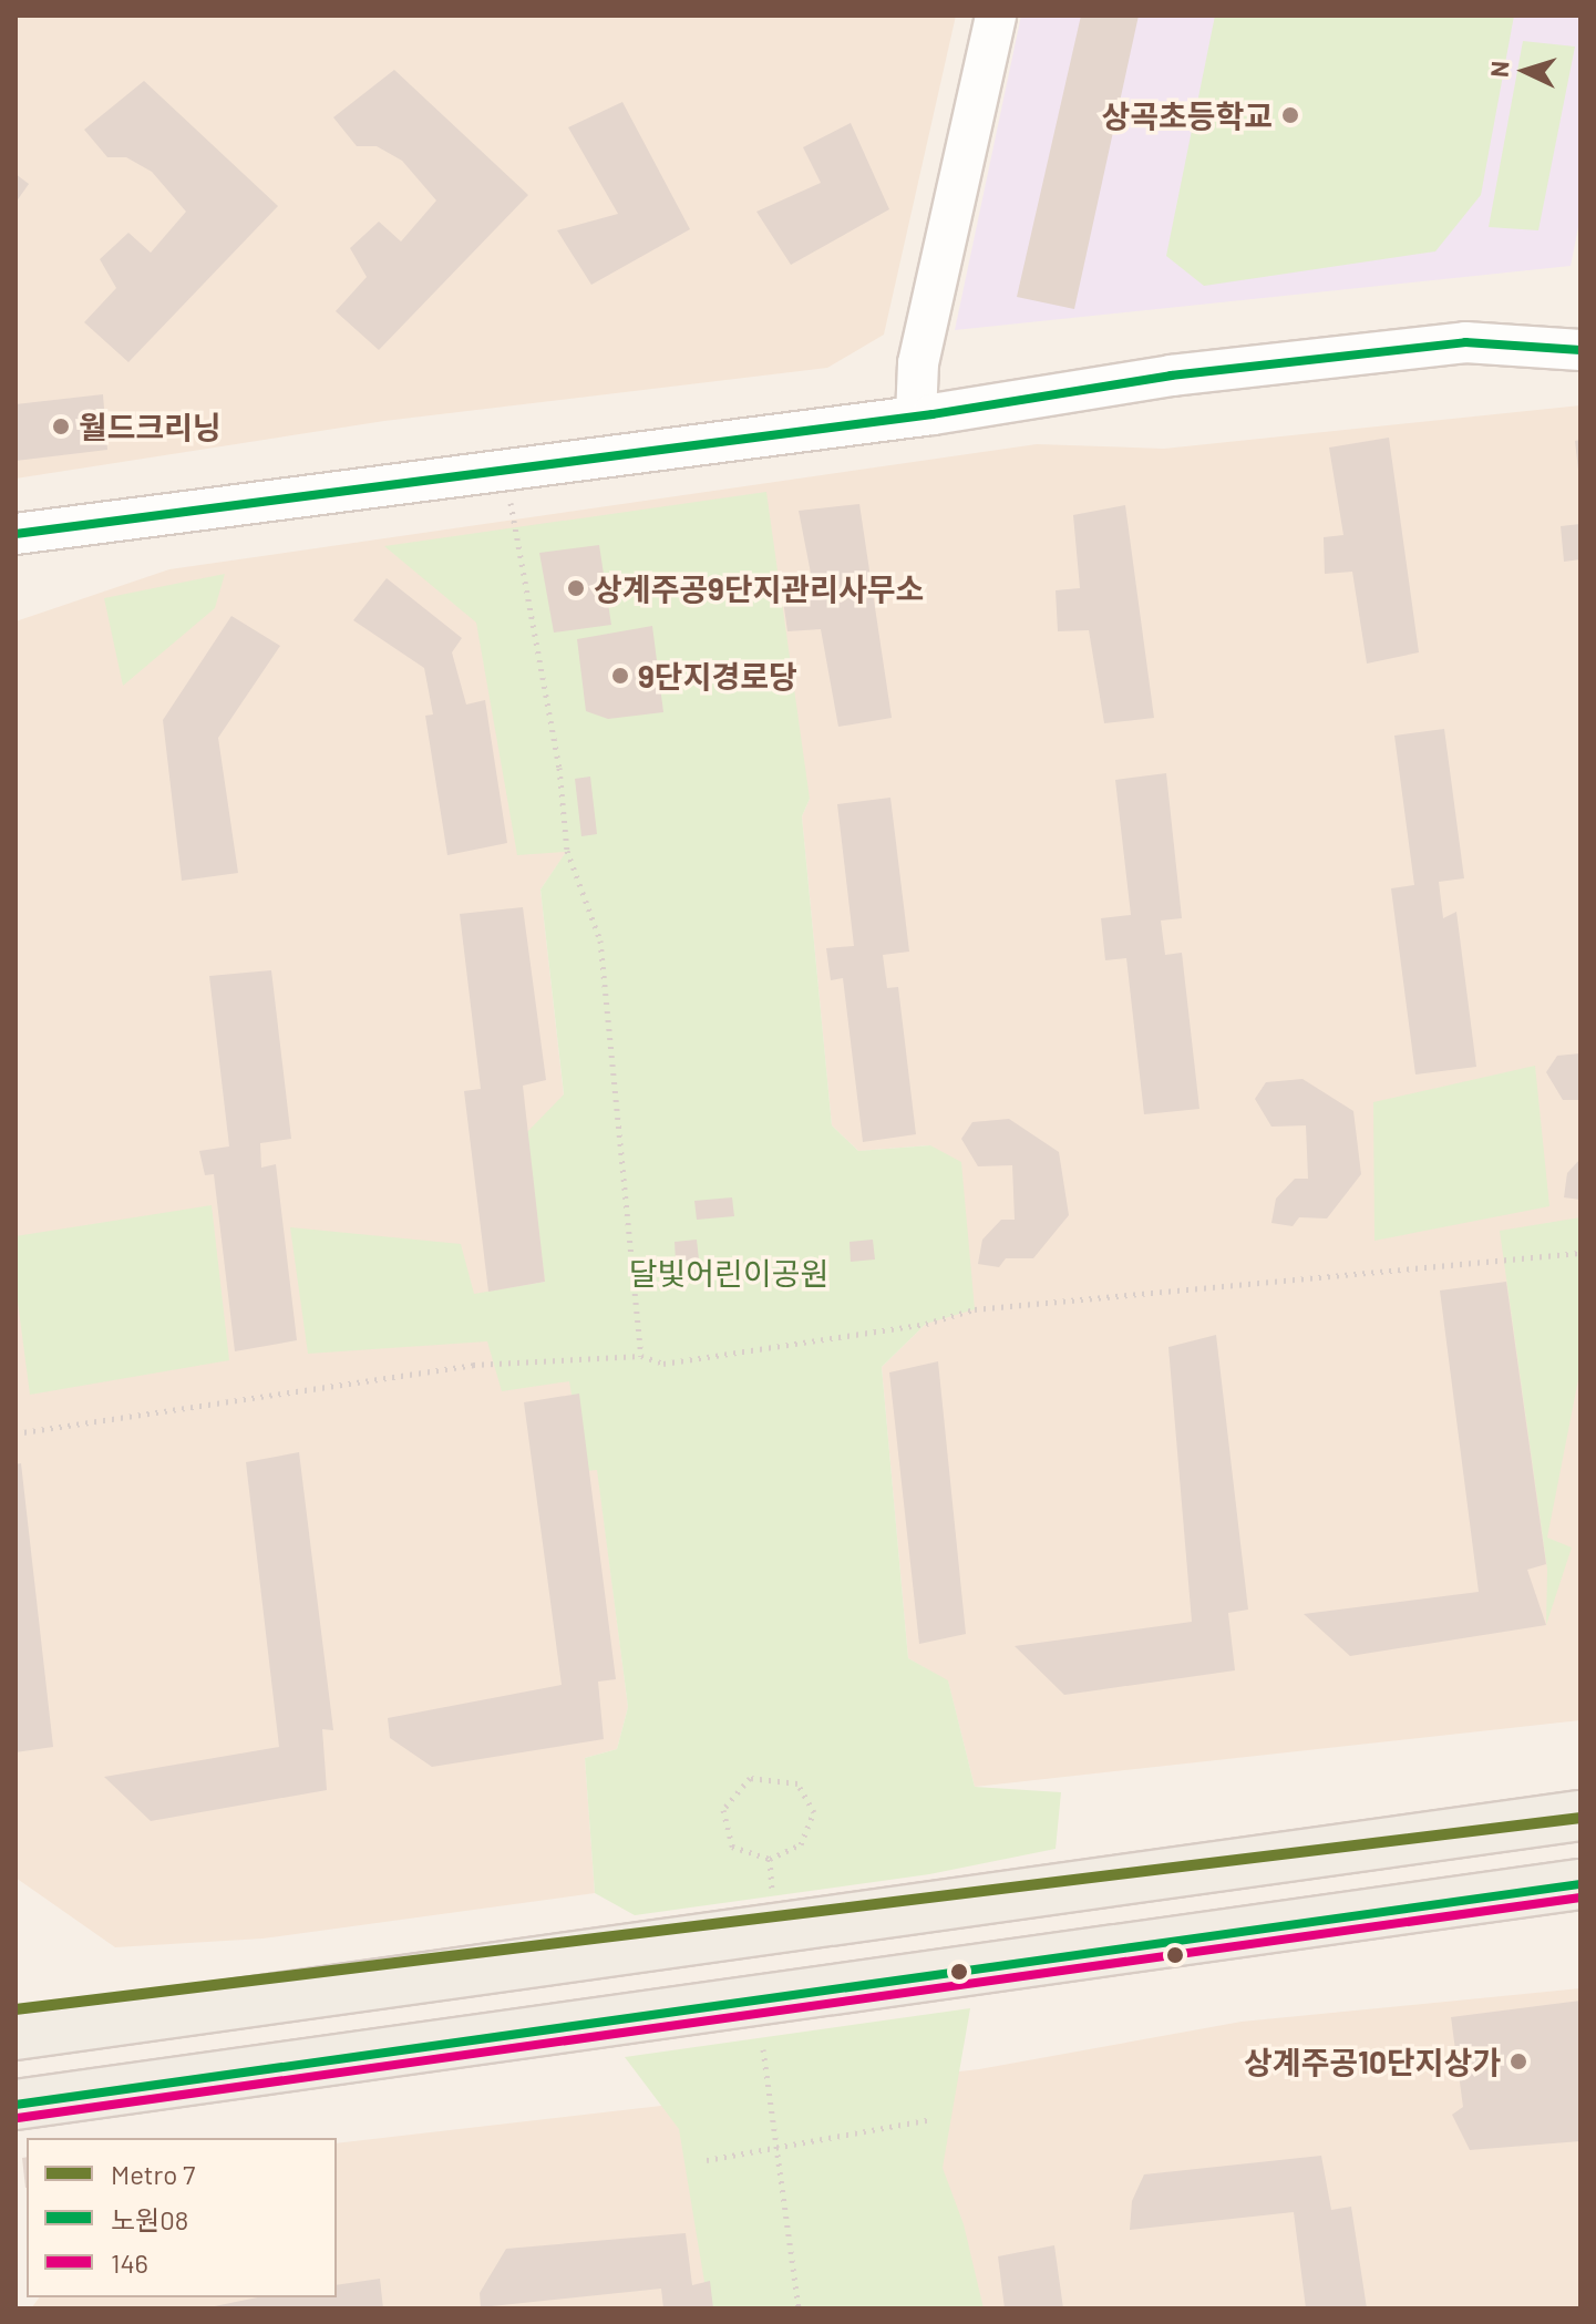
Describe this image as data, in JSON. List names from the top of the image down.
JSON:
{
  "parks": ["달빛어린이공원"],
  "places": [
    "상곡초등학교",
    "월드크리닝",
    "상계주공9단지관리사무소",
    "9단지경로당",
    "상계주공10단지상가"
  ],
  "lines": ["transit line 노원08", "metro line 7", "transit line 146"],
  "legend": ["Metro 7", "노원08", "146"],
  "north": "left"
}
